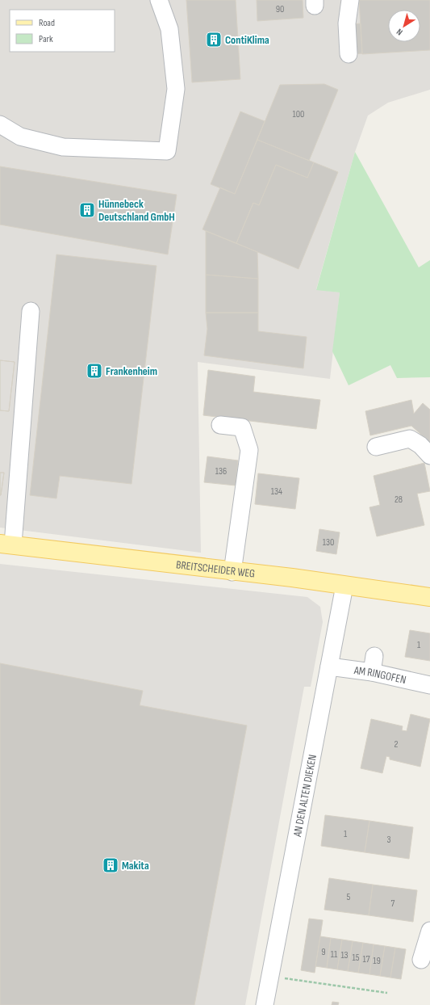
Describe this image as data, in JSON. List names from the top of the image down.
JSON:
{
  "streets": {
    "main road": ["BREITSCHEIDER WEG"],
    "street": ["AM RINGOFEN", "AN DEN ALTEN DIEKEN"]
  },
  "crossings": [
    ["BREITSCHEIDER WEG", "AN DEN ALTEN DIEKEN"],
    ["AM RINGOFEN", "AN DEN ALTEN DIEKEN"]
  ],
  "places": {
    "building": [
      "ContiKlima",
      "Hünnebeck Deutschland GmbH",
      "Frankenheim",
      "Makita"
    ]
  },
  "house_numbers": [
    "90",
    "100",
    "136",
    "134",
    "28",
    "130",
    "1",
    "2",
    "1",
    "3",
    "5",
    "7",
    "9",
    "11",
    "13",
    "15",
    "17",
    "19"
  ],
  "legend": ["Road", "Park"],
  "north": "bottom left"
}
